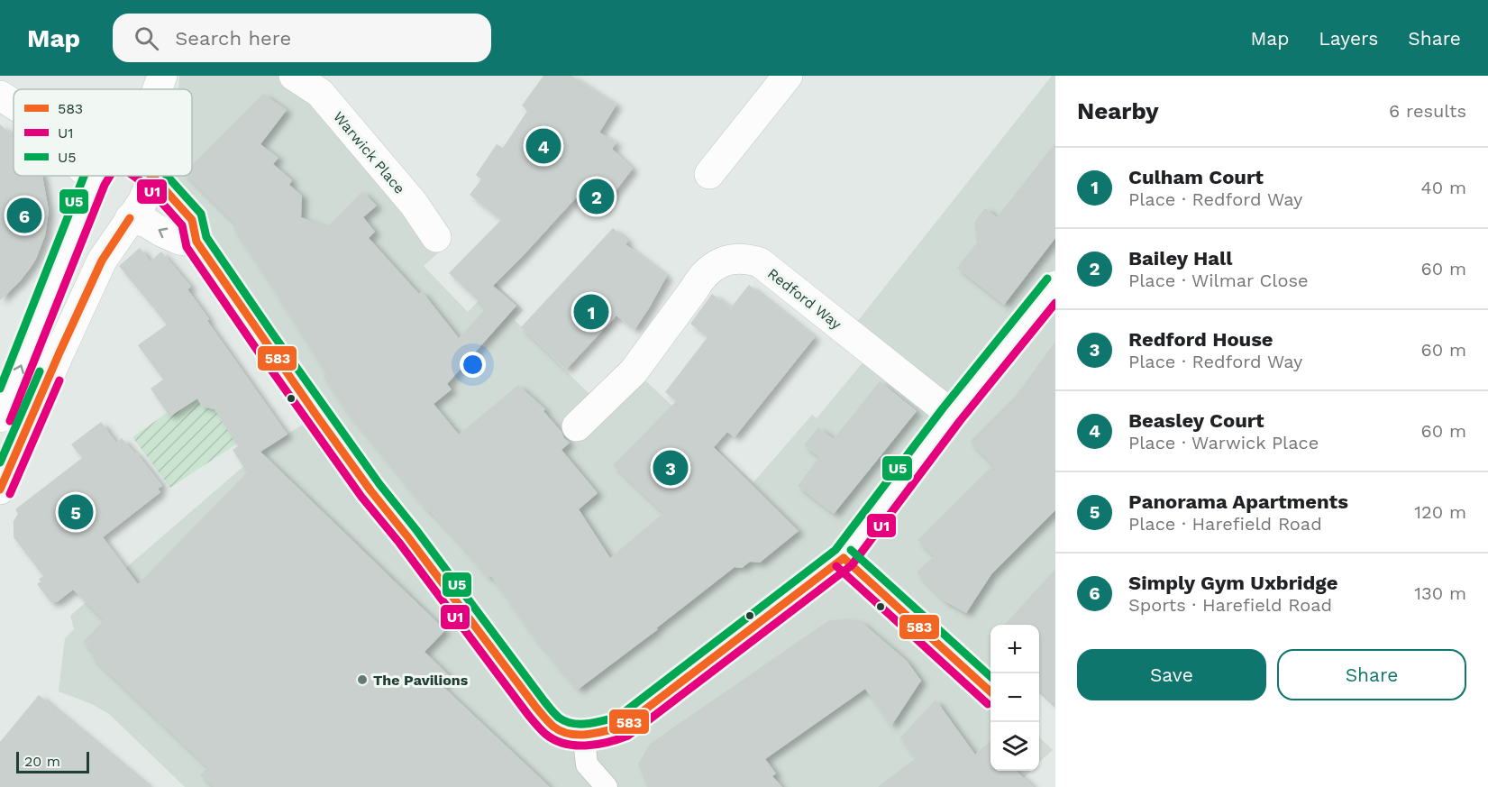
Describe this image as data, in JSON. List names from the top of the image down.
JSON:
{
  "streets": {
    "street": ["Warwick Place", "Redford Way"]
  },
  "places": ["The Pavilions"],
  "lines": ["transit line 583", "transit line U1", "transit line U5"],
  "legend": ["583", "U1", "U5"],
  "scale_bar": "20 m",
  "page": {
    "header": "Map",
    "search": "Search here",
    "nav": ["Map", "Layers", "Share"],
    "heading": ["Nearby", "6 results"],
    "pins": [
      "4",
      "2",
      "6",
      "1",
      "3",
      "5"
    ],
    "list": [
      {
        "mark": "1",
        "name": "Culham Court",
        "note": "Place · Redford Way",
        "value": "40 m"
      },
      {
        "mark": "2",
        "name": "Bailey Hall",
        "note": "Place · Wilmar Close",
        "value": "60 m"
      },
      {
        "mark": "3",
        "name": "Redford House",
        "note": "Place · Redford Way",
        "value": "60 m"
      },
      {
        "mark": "4",
        "name": "Beasley Court",
        "note": "Place · Warwick Place",
        "value": "60 m"
      },
      {
        "mark": "5",
        "name": "Panorama Apartments",
        "note": "Place · Harefield Road",
        "value": "120 m"
      },
      {
        "mark": "6",
        "name": "Simply Gym Uxbridge",
        "note": "Sports · Harefield Road",
        "value": "130 m"
      }
    ],
    "map_buttons": ["+", "−"],
    "buttons": ["Save", "Share"],
    "scale": "20 m"
  }
}
